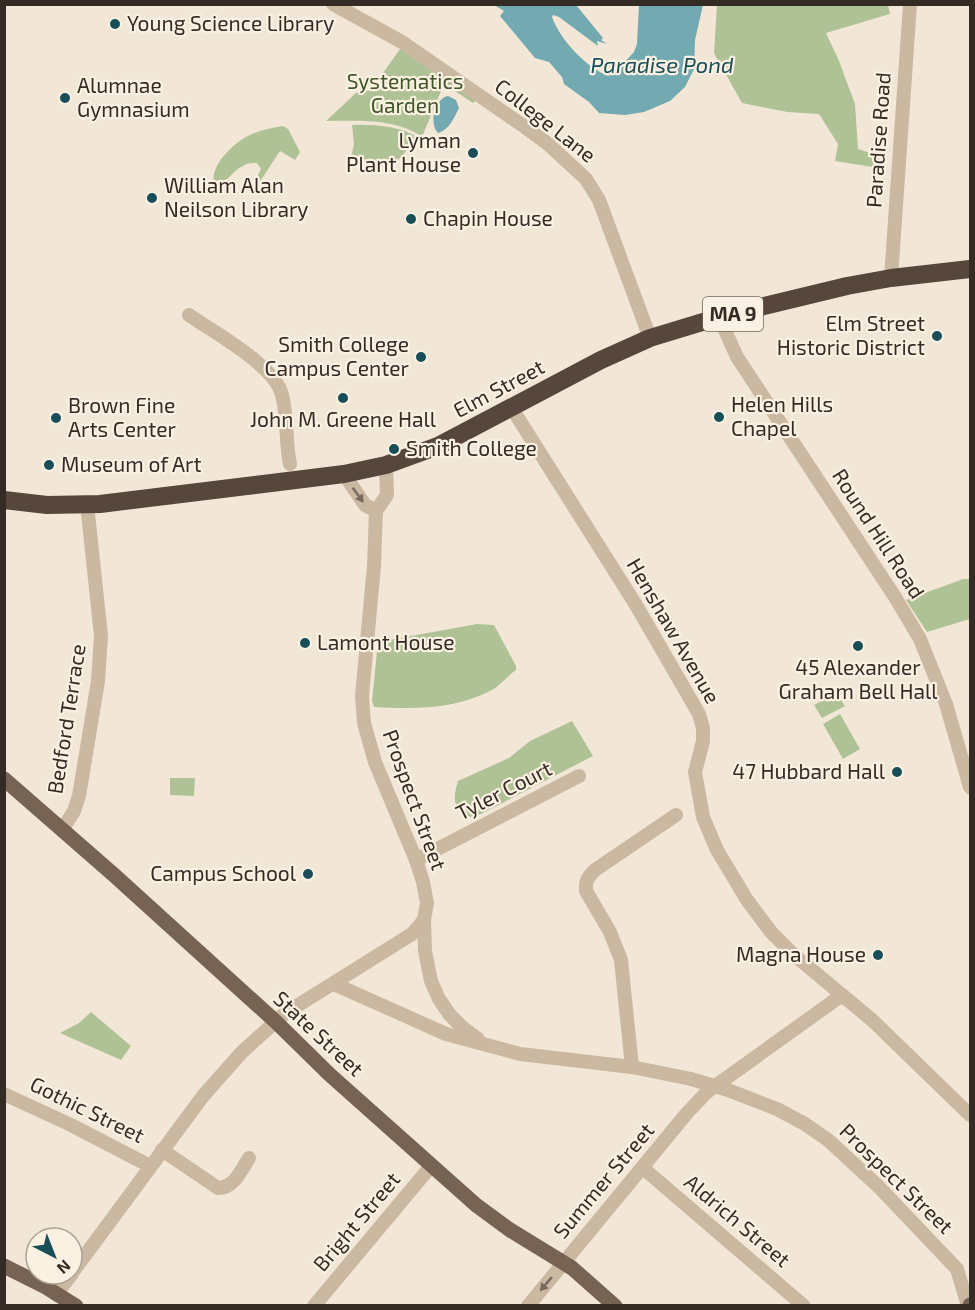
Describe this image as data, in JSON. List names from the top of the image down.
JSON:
{
  "streets": {
    "highway": ["MA 9", "Elm Street"],
    "main road": ["State Street"],
    "street": [
      "College Lane",
      "Paradise Road",
      "Round Hill Road",
      "Henshaw Avenue",
      "Bedford Terrace",
      "Tyler Court",
      "Prospect Street",
      "Gothic Street",
      "Summer Street",
      "Aldrich Street",
      "Bright Street"
    ]
  },
  "crossings": [
    ["College Lane", "Elm Street"],
    ["Paradise Road", "Elm Street"],
    ["Elm Street", "Round Hill Road"],
    ["Elm Street", "Henshaw Avenue"],
    ["Elm Street", "Bedford Terrace"],
    ["Elm Street", "Prospect Street"],
    ["Henshaw Avenue", "Summer Street"],
    ["Bedford Terrace", "State Street"],
    ["Tyler Court", "Prospect Street"],
    ["Prospect Street", "Summer Street"],
    ["State Street", "Summer Street"],
    ["State Street", "Bright Street"],
    ["Summer Street", "Aldrich Street"]
  ],
  "water": ["Paradise Pond"],
  "parks": ["Systematics Garden"],
  "places": [
    "Young Science Library",
    "Alumnae Gymnasium",
    "Lyman Plant House",
    "William Alan Neilson Library",
    "Chapin House",
    "Elm Street Historic District",
    "Smith College Campus Center",
    "John M. Greene Hall",
    "Helen Hills Chapel",
    "Brown Fine Arts Center",
    "Smith College",
    "Museum of Art",
    "Lamont House",
    "45 Alexander Graham Bell Hall",
    "47 Hubbard Hall",
    "Campus School",
    "Magna House"
  ],
  "north": "bottom right"
}
